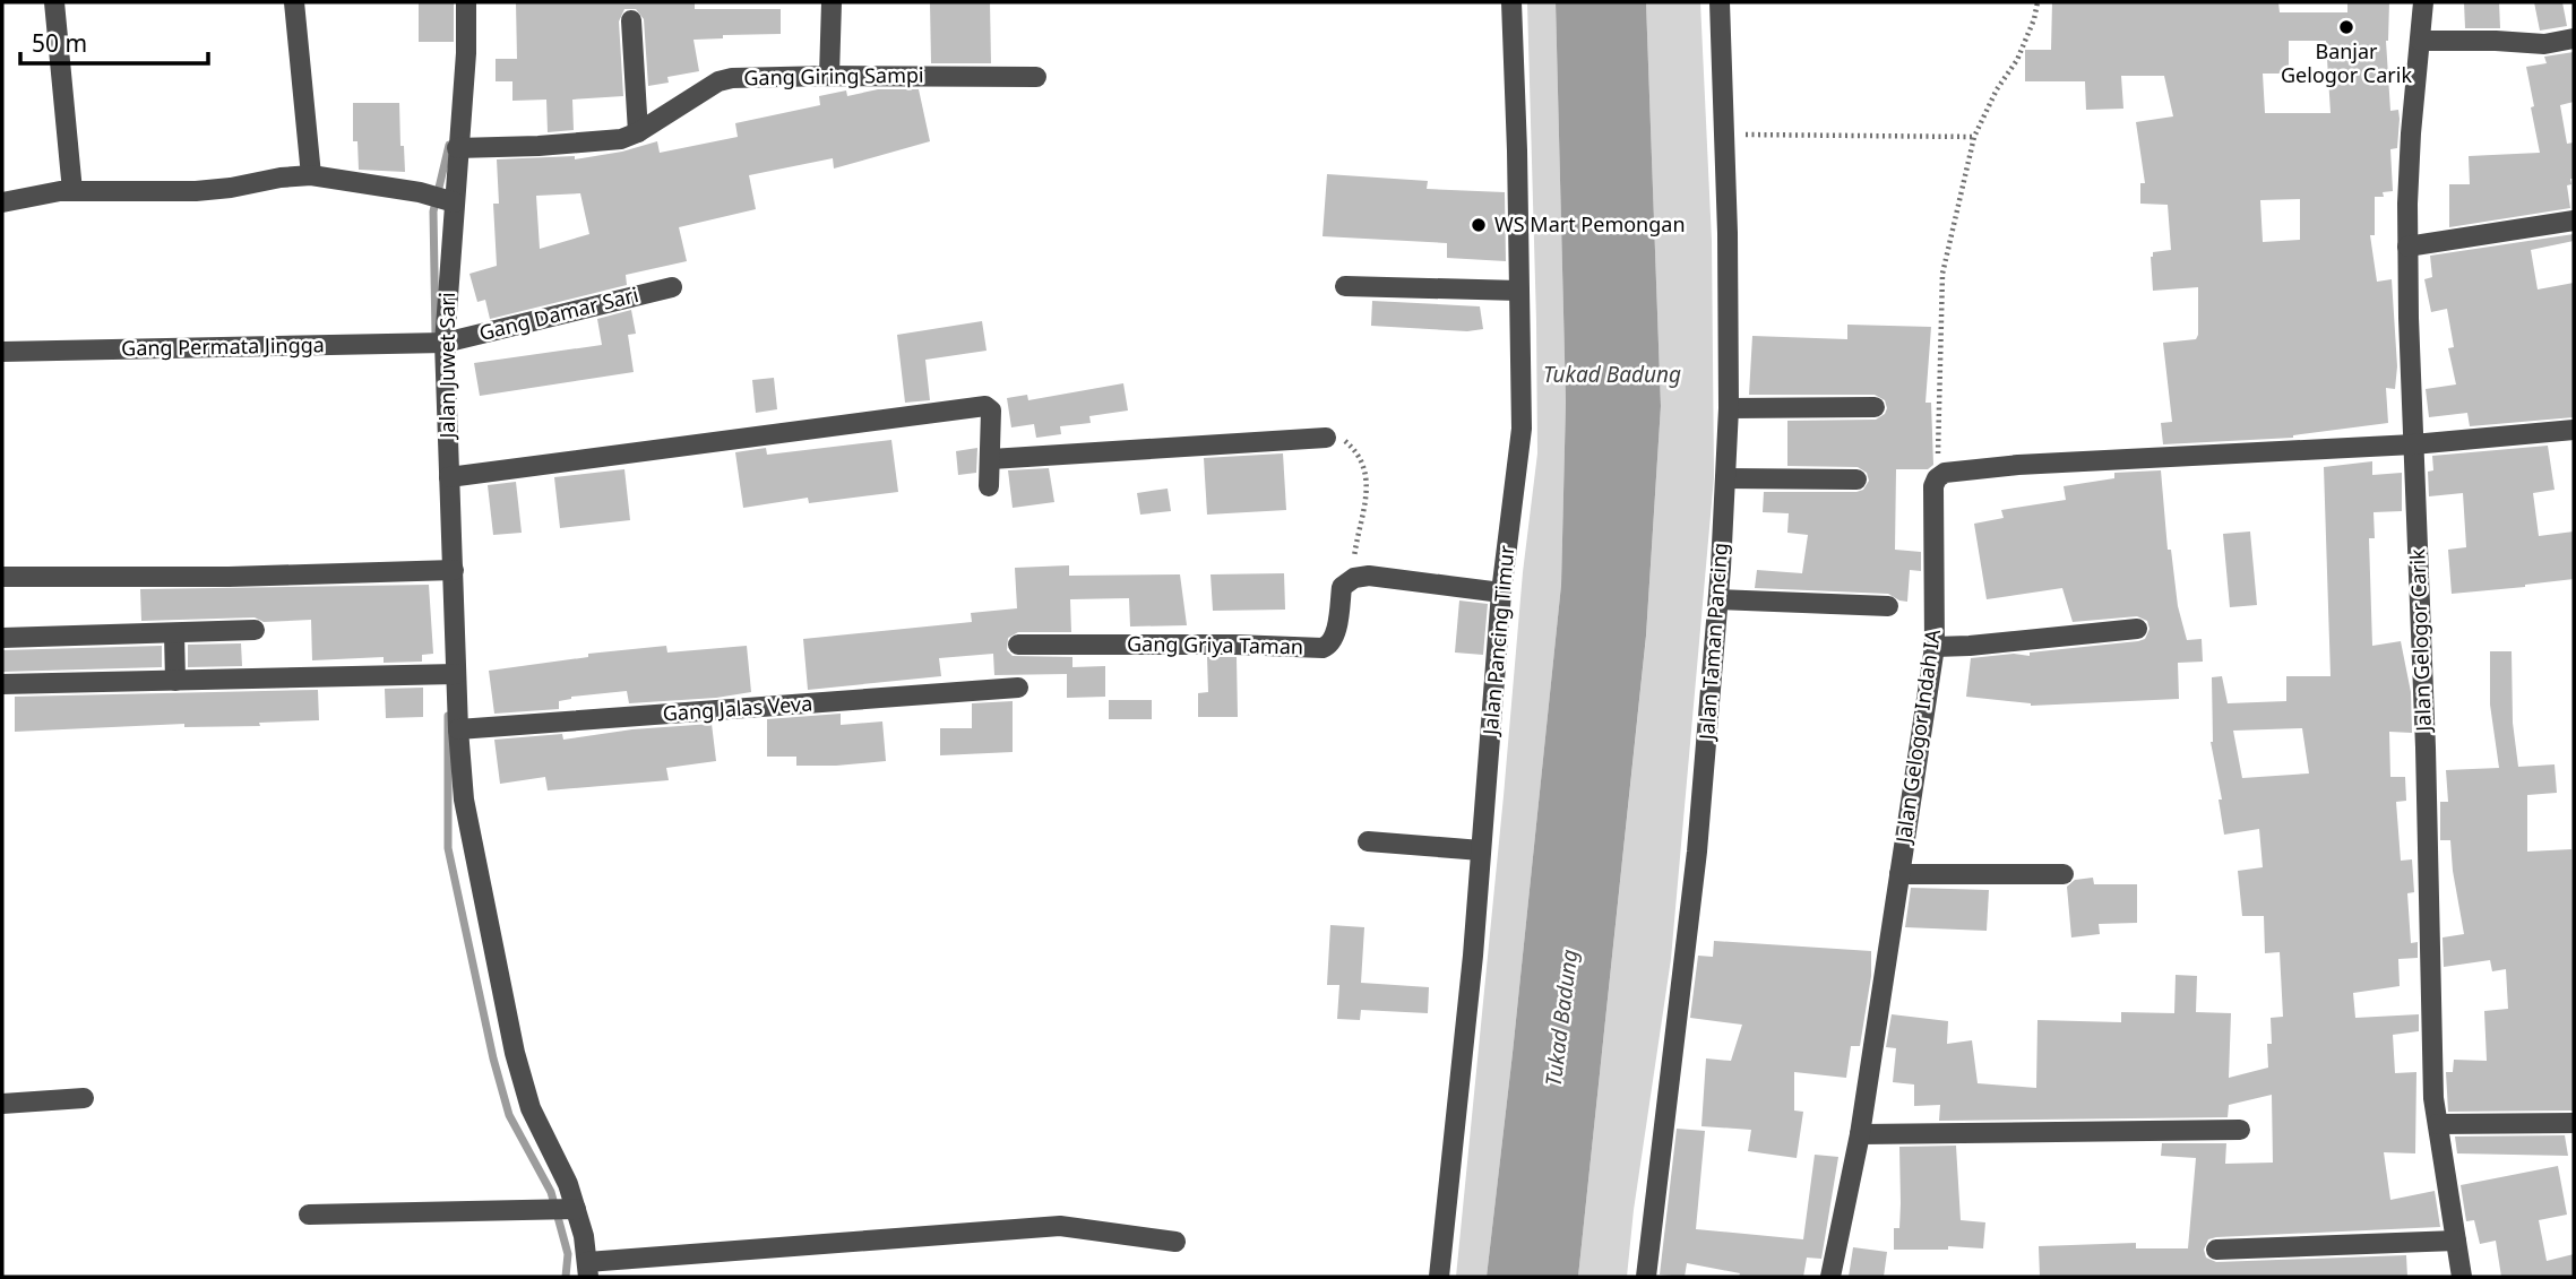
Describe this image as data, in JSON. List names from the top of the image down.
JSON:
{
  "streets": {
    "street": [
      "Gang Giring Sampi",
      "Gang Damar Sari",
      "Gang Permata Jingga",
      "Jalan Juwet Sari",
      "Jalan Pancing Timur",
      "Jalan Gelogor Carik",
      "Jalan Taman Pancing",
      "Gang Griya Taman",
      "Gang Jalas Veva",
      "Jalan Gelogor Indah IA"
    ]
  },
  "crossings": [
    ["Gang Giring Sampi", "Jalan Juwet Sari"],
    ["Gang Damar Sari", "Gang Permata Jingga"],
    ["Gang Damar Sari", "Jalan Juwet Sari"],
    ["Gang Permata Jingga", "Jalan Juwet Sari"],
    ["Jalan Juwet Sari", "Gang Jalas Veva"]
  ],
  "water": ["Tukad Badung"],
  "places": ["Banjar Gelogor Carik", "WS Mart Pemongan"],
  "scale_bar": "50 m"
}
